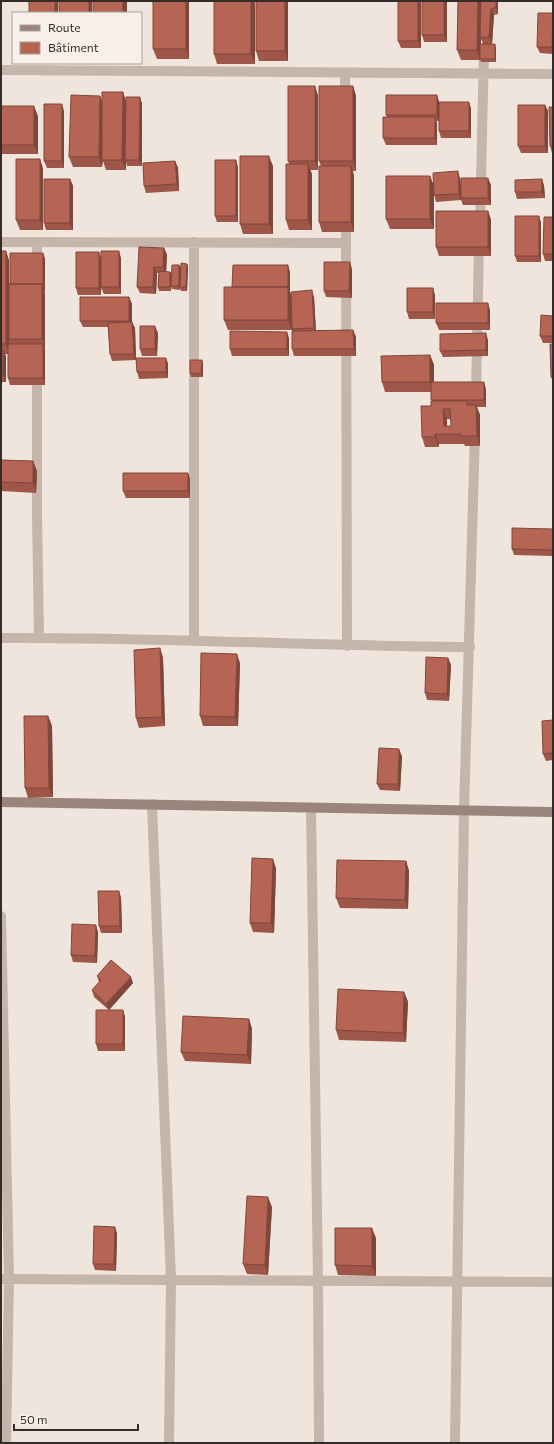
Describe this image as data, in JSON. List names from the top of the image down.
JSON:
{
  "legend": ["Route", "Bâtiment"],
  "scale_bar": "50 m"
}
